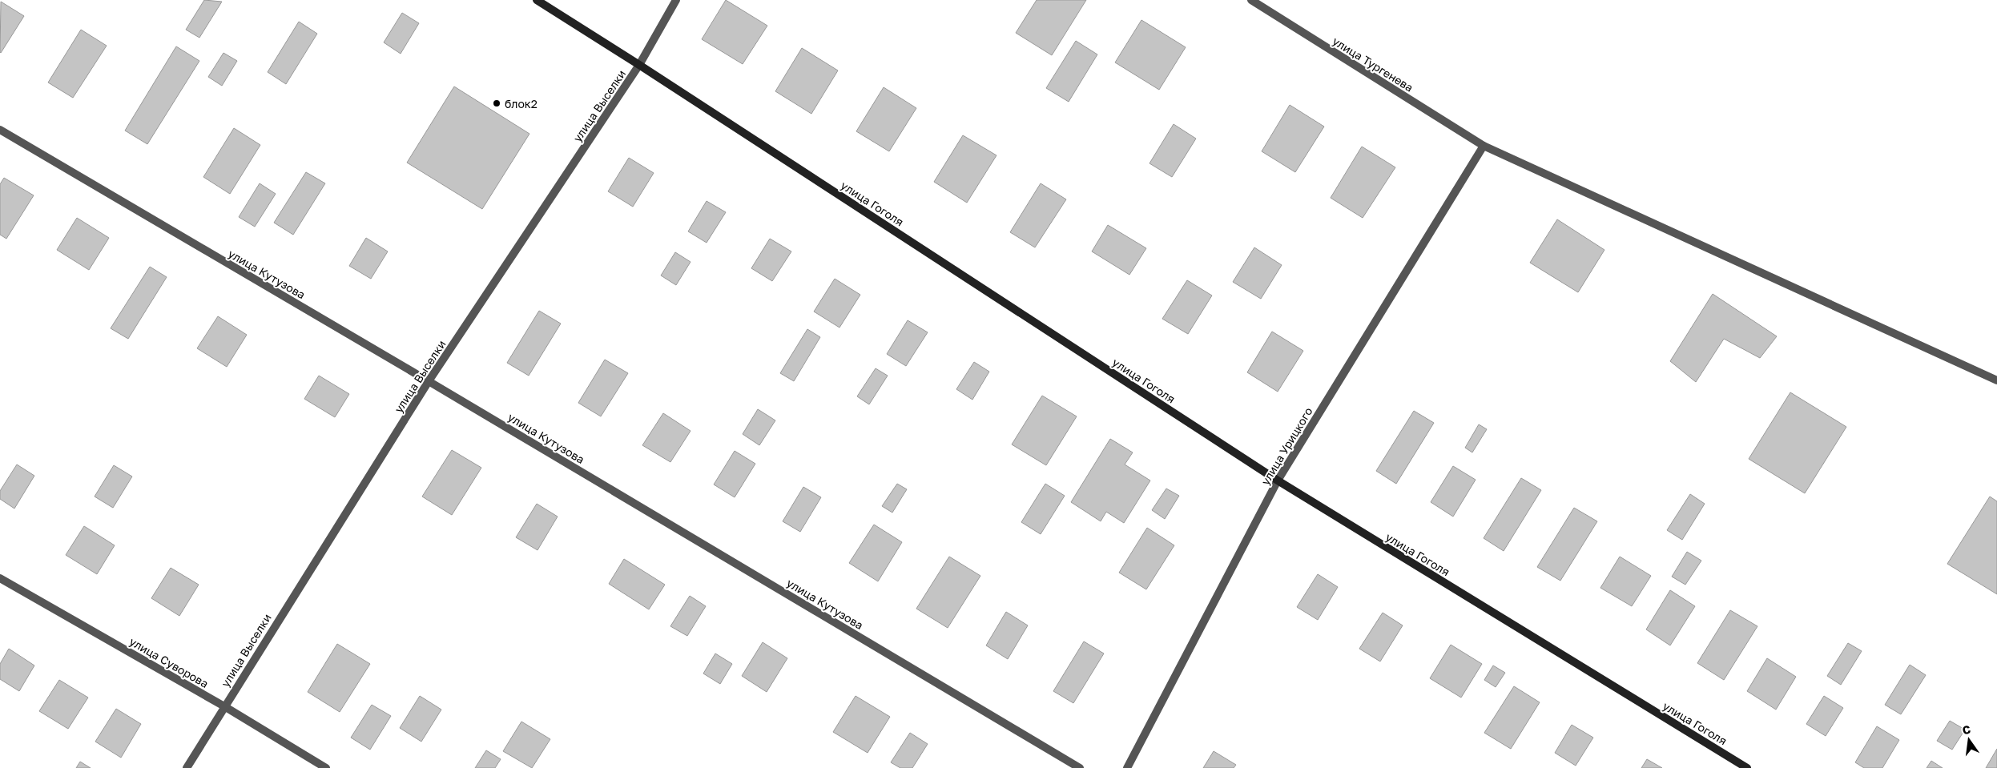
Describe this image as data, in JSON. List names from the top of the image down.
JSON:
{
  "streets": {
    "main road": ["улица Гоголя"],
    "street": [
      "улица Тургенева",
      "улица Выселки",
      "улица Кутузова",
      "улица Урицкого",
      "улица Суворова"
    ]
  },
  "crossings": [
    ["улица Тургенева", "улица Урицкого"],
    ["улица Выселки", "улица Гоголя"],
    ["улица Выселки", "улица Кутузова"],
    ["улица Выселки", "улица Суворова"],
    ["улица Гоголя", "улица Урицкого"]
  ],
  "places": ["блок2"],
  "north": "top"
}
